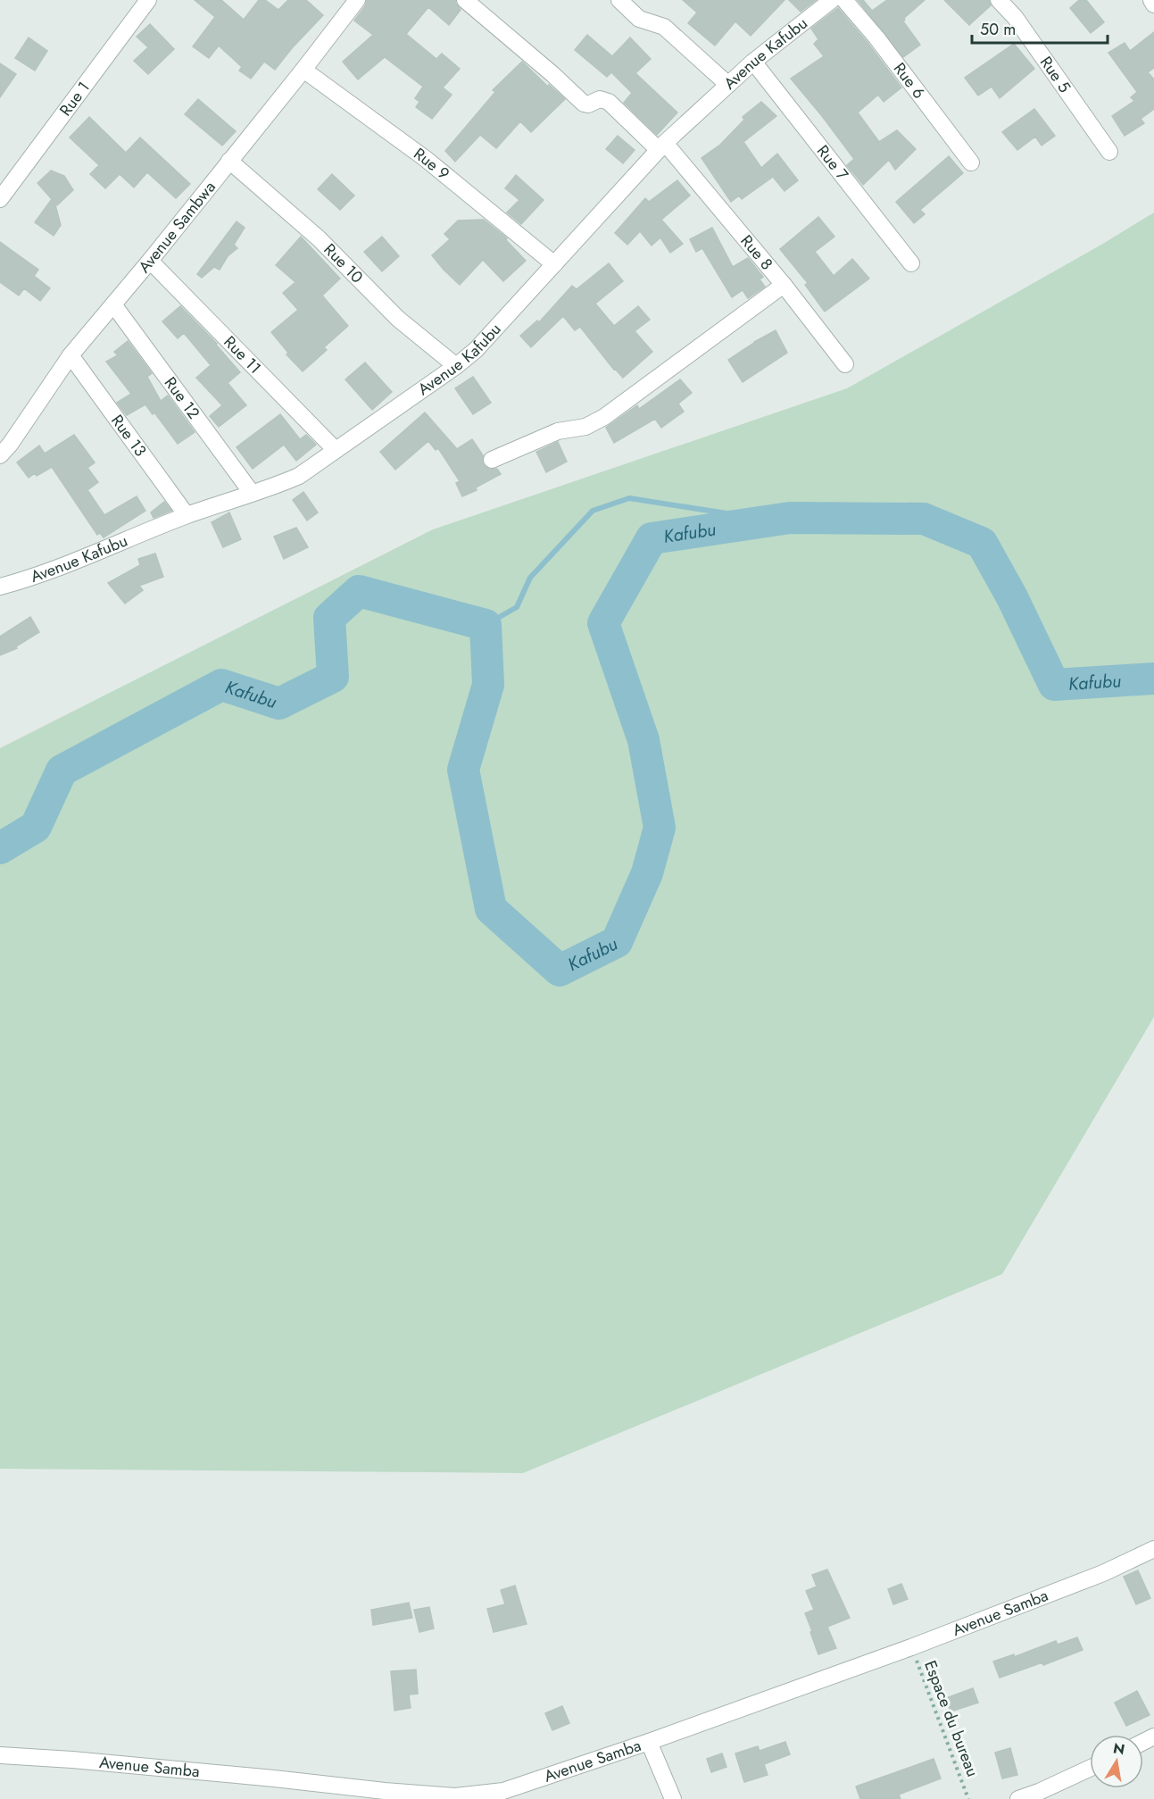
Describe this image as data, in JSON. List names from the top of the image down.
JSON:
{
  "streets": {
    "street": [
      "Avenue Kafubu",
      "Rue 5",
      "Rue 6",
      "Rue 1",
      "Rue 7",
      "Rue 9",
      "Avenue Sambwa",
      "Rue 8",
      "Rue 10",
      "Rue 11",
      "Rue 12",
      "Rue 13",
      "Avenue Samba"
    ],
    "path": ["Espace du bureau"]
  },
  "crossings": [
    ["Avenue Kafubu", "Rue 7"],
    ["Avenue Kafubu", "Rue 9"],
    ["Avenue Kafubu", "Rue 8"],
    ["Avenue Kafubu", "Rue 10"],
    ["Avenue Kafubu", "Rue 11"],
    ["Avenue Kafubu", "Rue 12"],
    ["Avenue Kafubu", "Rue 13"],
    ["Rue 9", "Avenue Sambwa"],
    ["Avenue Sambwa", "Rue 10"],
    ["Avenue Sambwa", "Rue 11"],
    ["Avenue Sambwa", "Rue 12"],
    ["Avenue Sambwa", "Rue 13"],
    ["Avenue Samba", "Espace du bureau"]
  ],
  "water": ["Kafubu"],
  "scale_bar": "50 m",
  "north": "top"
}
